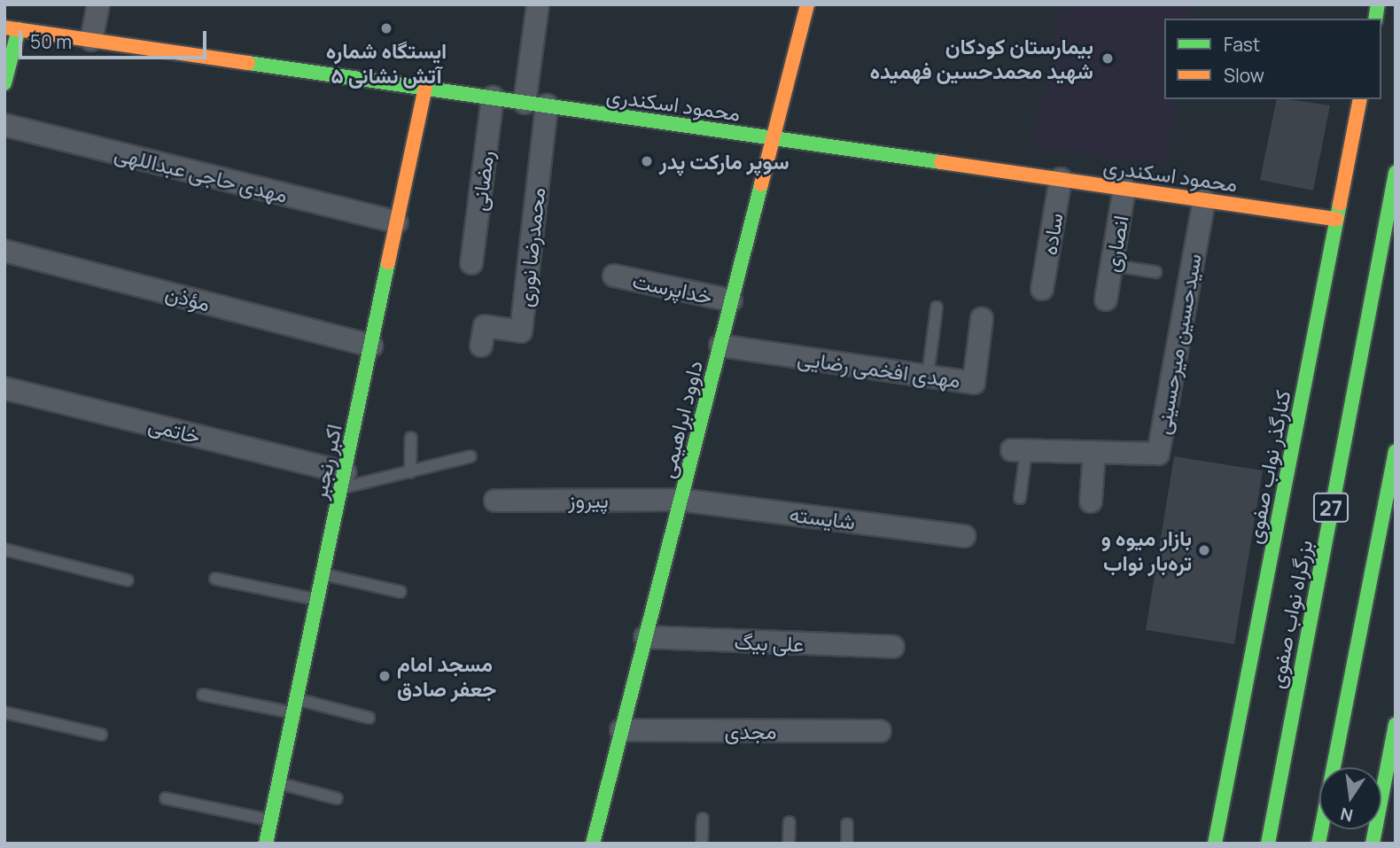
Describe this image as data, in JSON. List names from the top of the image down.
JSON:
{
  "streets": {
    "main road": [
      "محمود اسکندری",
      "داوود ابراهیمی",
      "اکبر رنجبر",
      "کنارگذر نواب صفوی",
      "27",
      "بزرگراه نواب صفوی"
    ],
    "street": [
      "مهدی حاجی عبداللهی",
      "رمضانی",
      "ساده",
      "انصاری",
      "محمدرضا نوری",
      "خداپرست",
      "مؤذن",
      "سیدحسین میرحسینی",
      "مهدی افخمی رضایی",
      "خاتمی",
      "پیروز",
      "شایسته",
      "علی بیگ",
      "مجدی"
    ]
  },
  "crossings": [
    ["محمود اسکندری", "رمضانی"],
    ["محمود اسکندری", "ساده"],
    ["محمود اسکندری", "انصاری"],
    ["محمود اسکندری", "محمدرضا نوری"],
    ["محمود اسکندری", "سیدحسین میرحسینی"],
    ["محمود اسکندری", "داوود ابراهیمی"],
    ["محمود اسکندری", "اکبر رنجبر"],
    ["محمود اسکندری", "کنارگذر نواب صفوی"],
    ["مهدی حاجی عبداللهی", "اکبر رنجبر"],
    ["خداپرست", "داوود ابراهیمی"],
    ["مؤذن", "اکبر رنجبر"],
    ["مهدی افخمی رضایی", "داوود ابراهیمی"],
    ["داوود ابراهیمی", "پیروز"],
    ["داوود ابراهیمی", "شایسته"],
    ["داوود ابراهیمی", "علی بیگ"],
    ["داوود ابراهیمی", "مجدی"],
    ["خاتمی", "اکبر رنجبر"],
    ["پیروز", "شایسته"]
  ],
  "places": [
    "ایستگاه شماره ۵ آتش نشانی",
    "بیمارستان کودکان شهید محمدحسین فهمیده",
    "سوپر مارکت پدر",
    "بازار میوه و تره‌بار نواب",
    "مسجد امام جعفر صادق"
  ],
  "legend": ["Fast", "Slow"],
  "scale_bar": "50 m",
  "north": "bottom"
}
